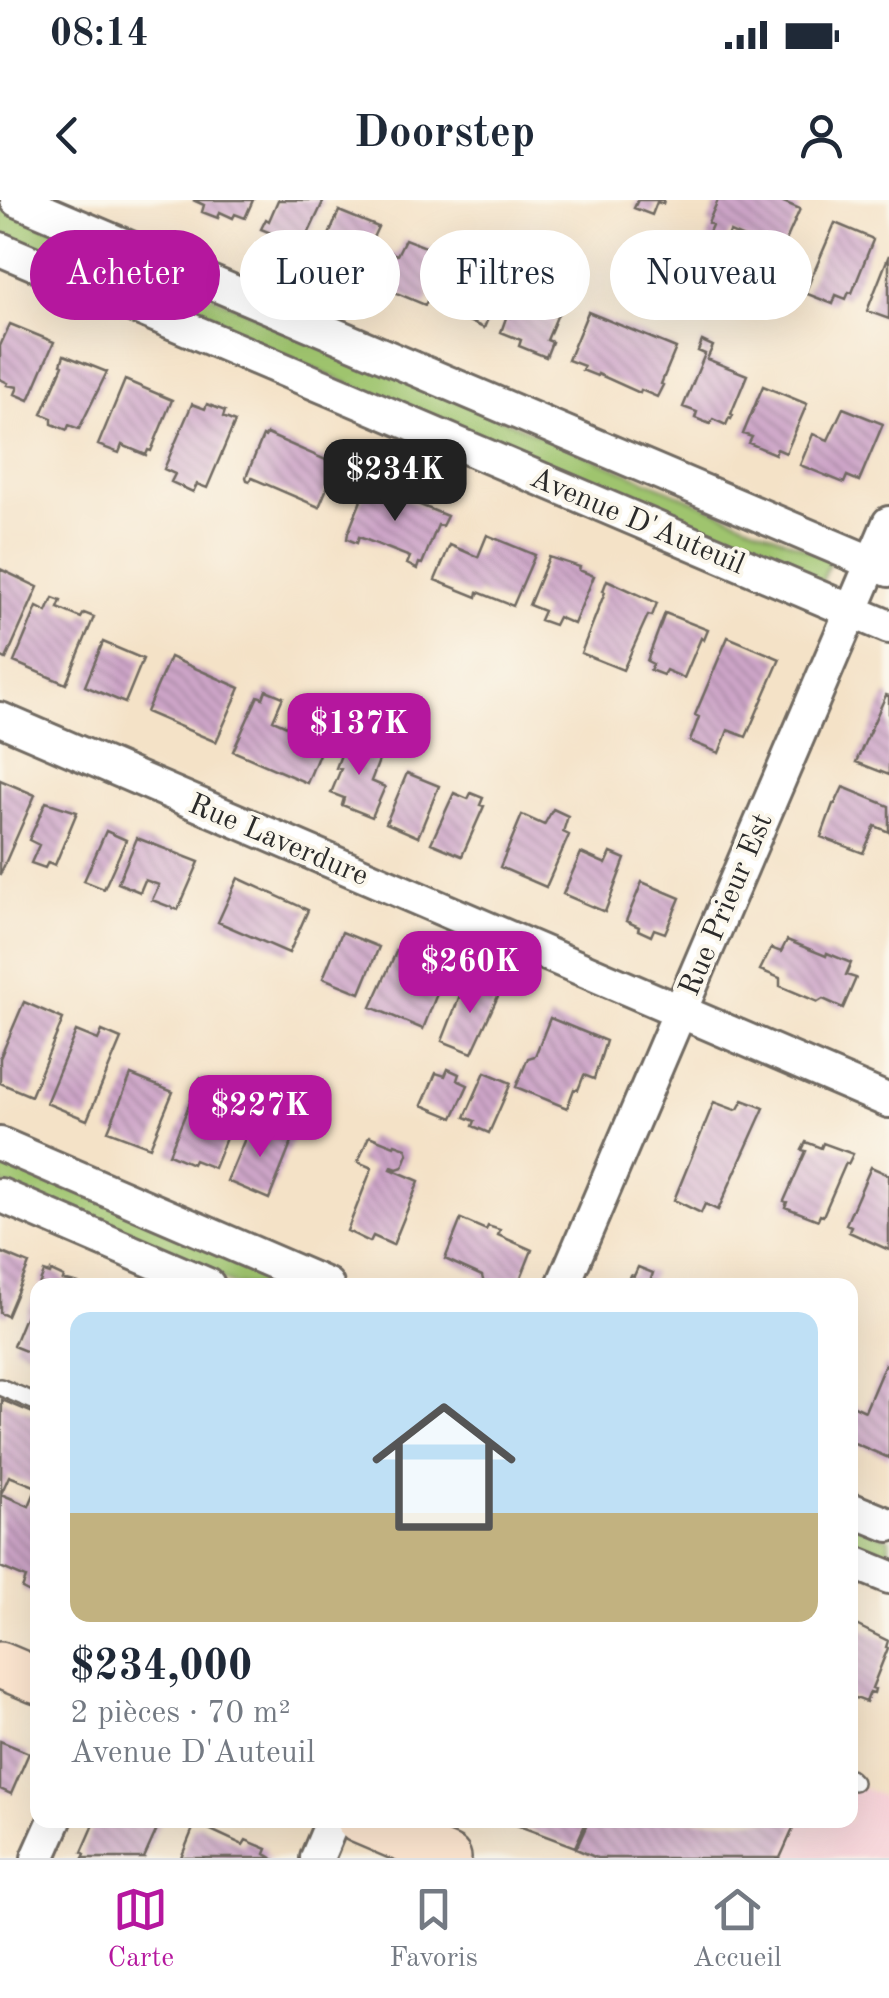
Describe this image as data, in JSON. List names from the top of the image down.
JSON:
{
  "streets": {
    "street": ["Avenue D'Auteuil", "Rue Laverdure", "Rue Prieur Est"]
  },
  "crossings": [
    ["Avenue D'Auteuil", "Rue Prieur Est"],
    ["Rue Laverdure", "Rue Prieur Est"]
  ],
  "page": {
    "status": "08:14",
    "header": "Doorstep",
    "chip": [
      "Acheter",
      "Louer",
      "Filtres",
      "Nouveau"
    ],
    "price": [
      "$234K",
      "$137K",
      "$260K",
      "$227K"
    ],
    "list": [
      {
        "name": "$234,000",
        "note": "2 pièces · 70 m² · Avenue D'Auteuil"
      }
    ],
    "tabs": ["Carte", "Favoris", "Accueil"]
  }
}
